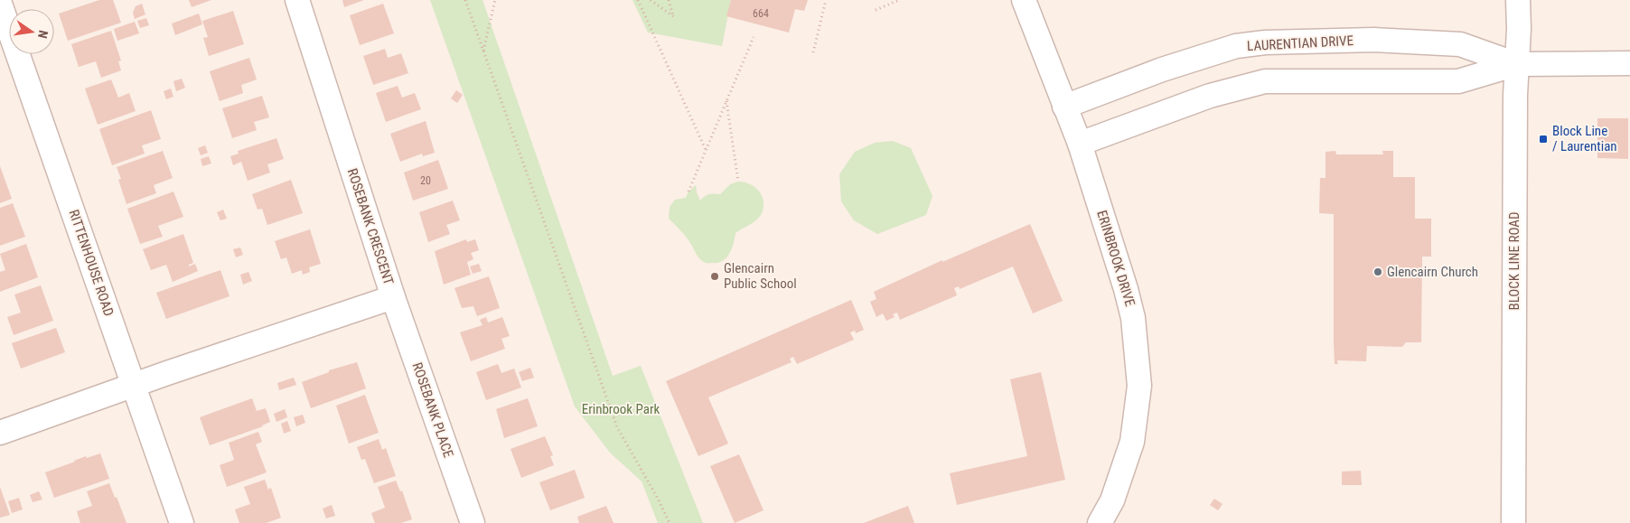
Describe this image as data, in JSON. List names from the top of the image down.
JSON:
{
  "streets": {
    "street": [
      "LAURENTIAN DRIVE",
      "ROSEBANK CRESCENT",
      "ERINBROOK DRIVE",
      "BLOCK LINE ROAD",
      "RITTENHOUSE ROAD",
      "ROSEBANK PLACE"
    ]
  },
  "crossings": [
    ["LAURENTIAN DRIVE", "ERINBROOK DRIVE"],
    ["LAURENTIAN DRIVE", "BLOCK LINE ROAD"],
    ["ROSEBANK CRESCENT", "RITTENHOUSE ROAD"],
    ["ROSEBANK CRESCENT", "ROSEBANK PLACE"]
  ],
  "parks": ["Erinbrook Park"],
  "places": {
    "transit": ["Block Line / Laurentian"],
    "other": ["Glencairn Church", "Glencairn Public School"]
  },
  "house_numbers": ["664", "20"],
  "north": "right"
}
